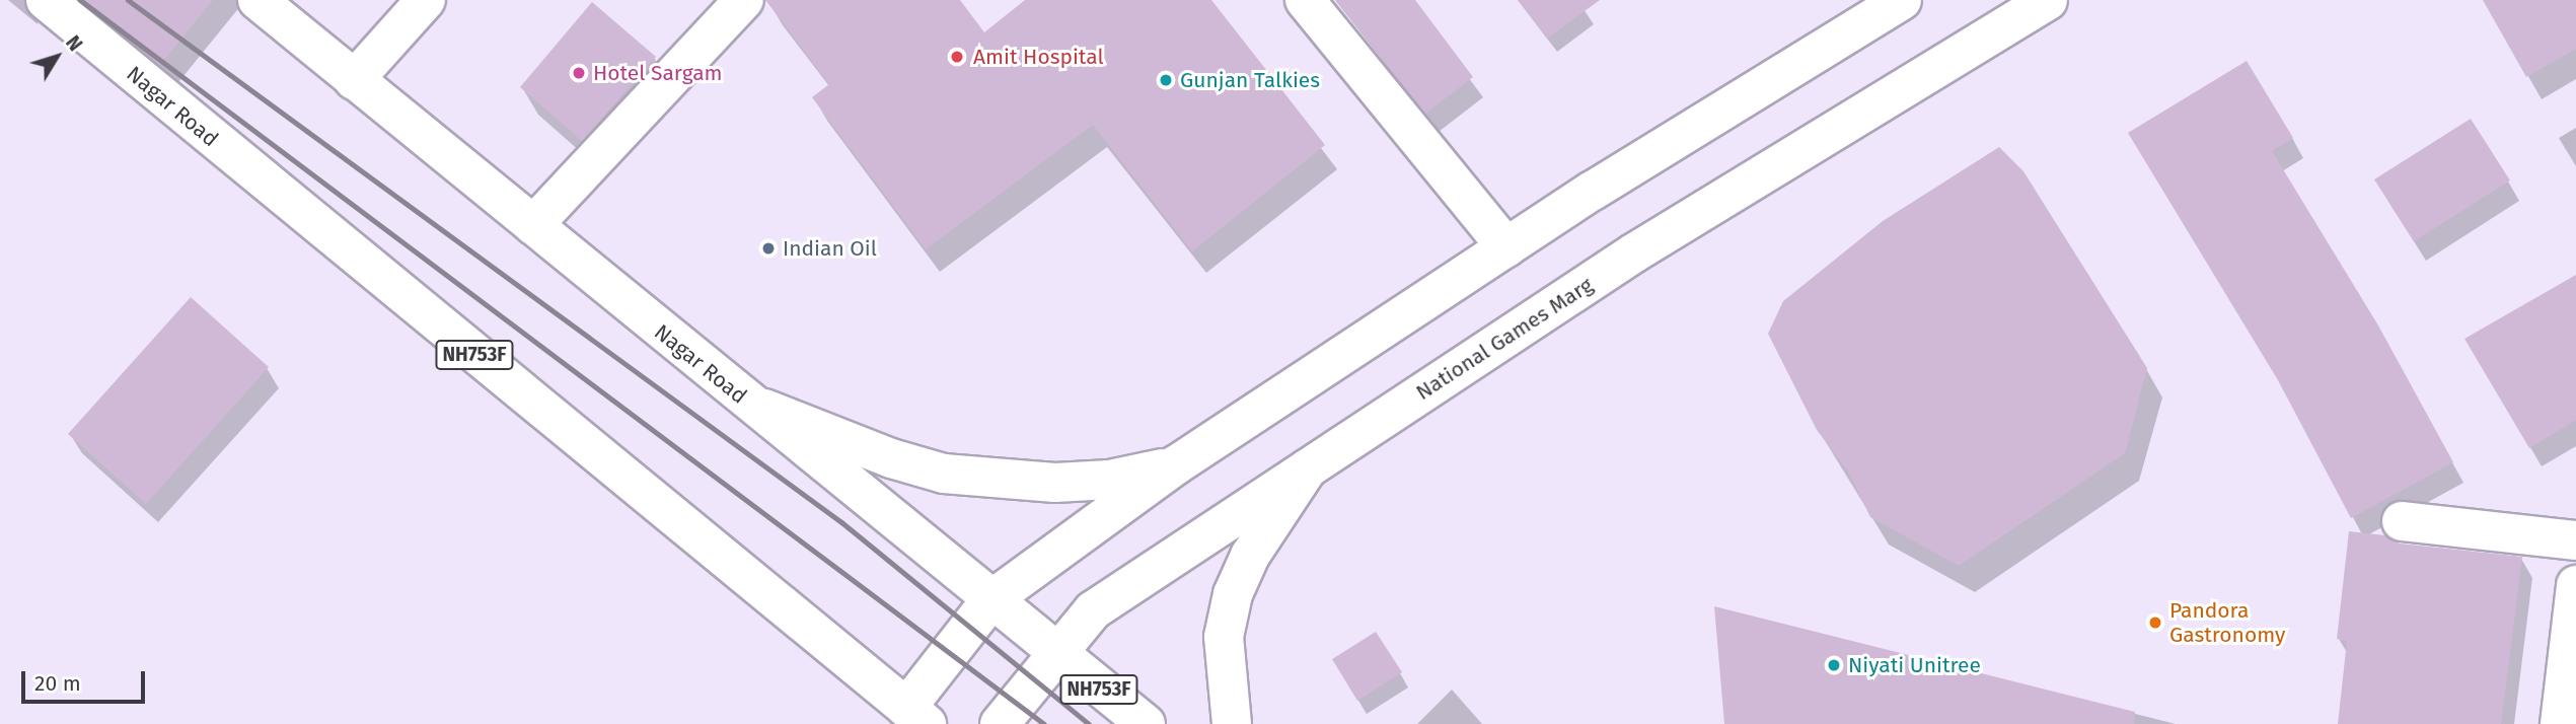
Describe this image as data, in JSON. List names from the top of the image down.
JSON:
{
  "streets": {
    "main road": ["Nagar Road", "National Games Marg", "NH753F"]
  },
  "crossings": [
    ["Nagar Road", "National Games Marg"]
  ],
  "places": [
    "Amit Hospital",
    "Hotel Sargam",
    "Gunjan Talkies",
    "Indian Oil",
    "Pandora Gastronomy",
    "Niyati Unitree"
  ],
  "scale_bar": "20 m",
  "north": "top right"
}
